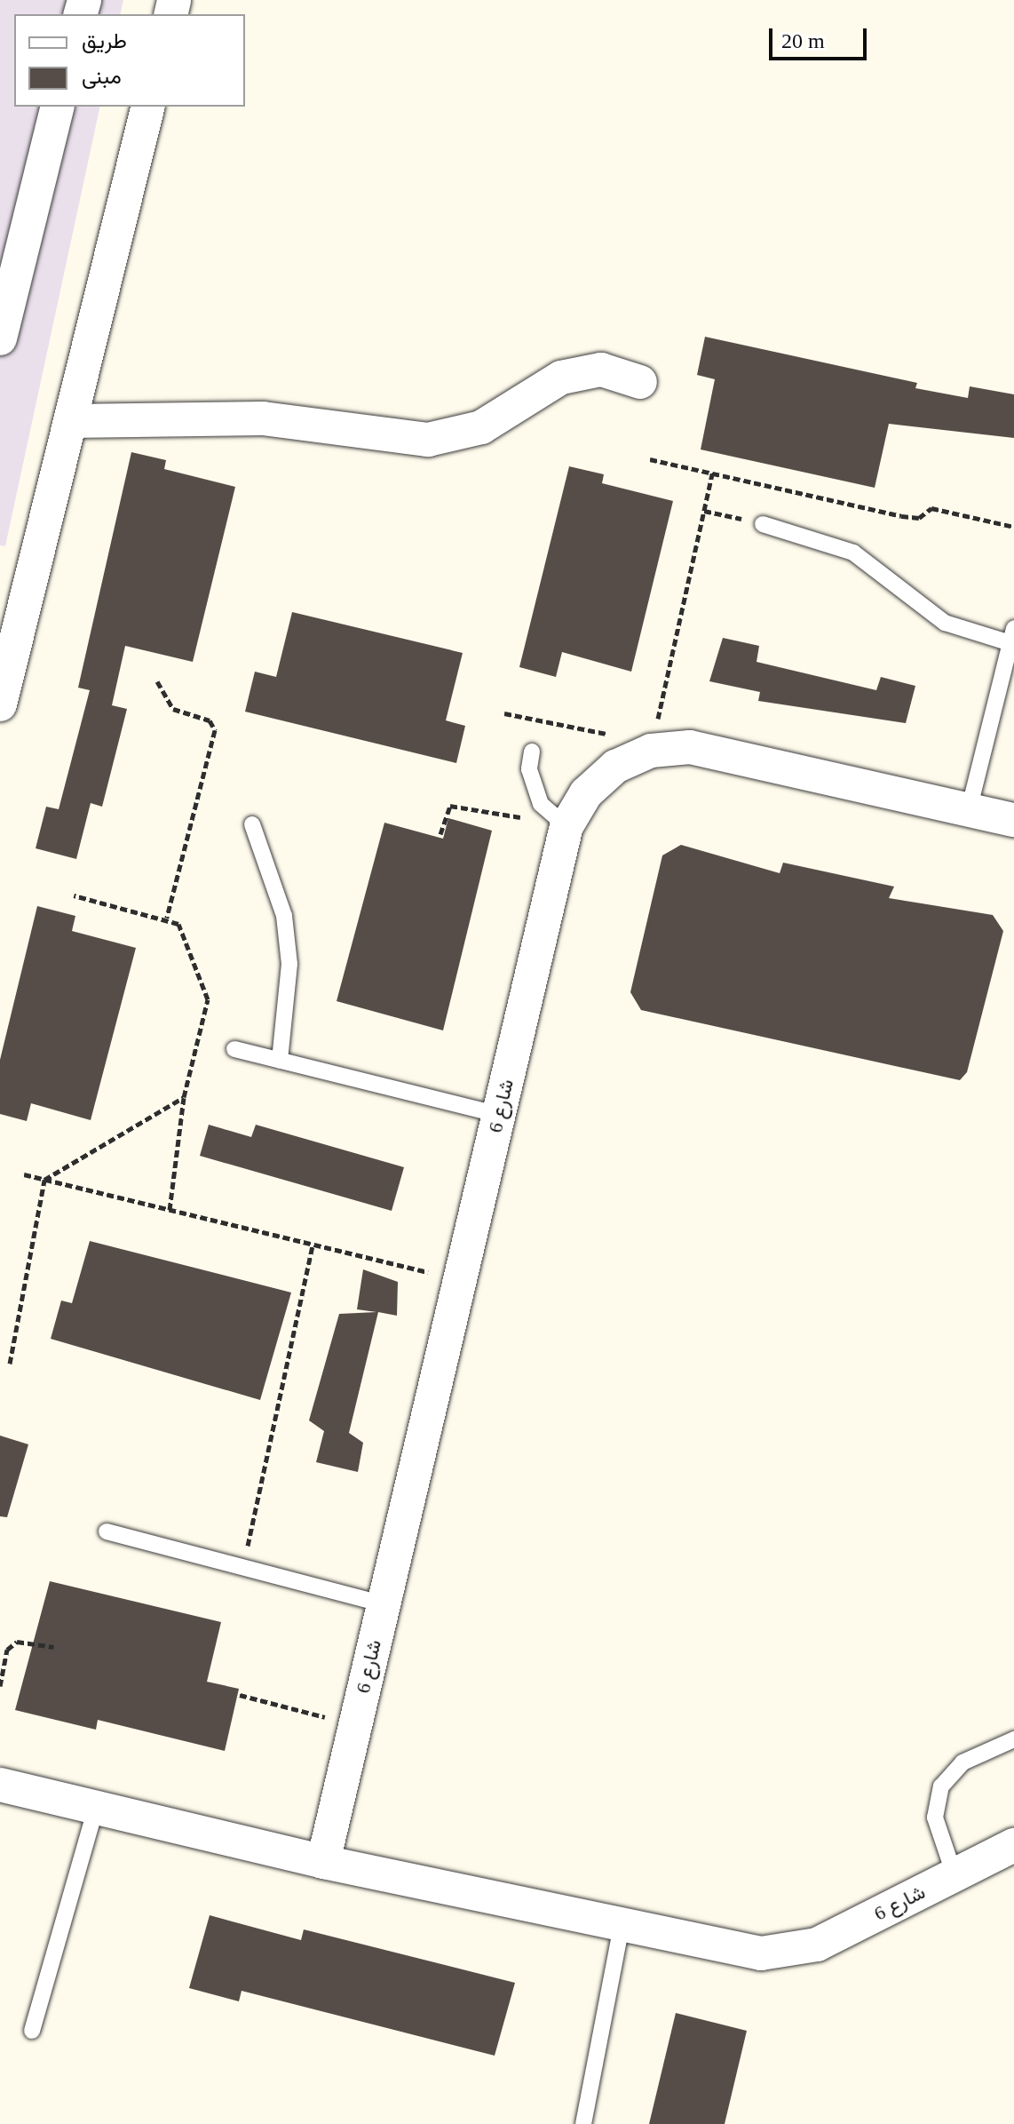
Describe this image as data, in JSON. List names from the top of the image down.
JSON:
{
  "streets": {
    "street": ["شارع 6"]
  },
  "legend": ["طريق", "مبنى"],
  "scale_bar": "20 m"
}
